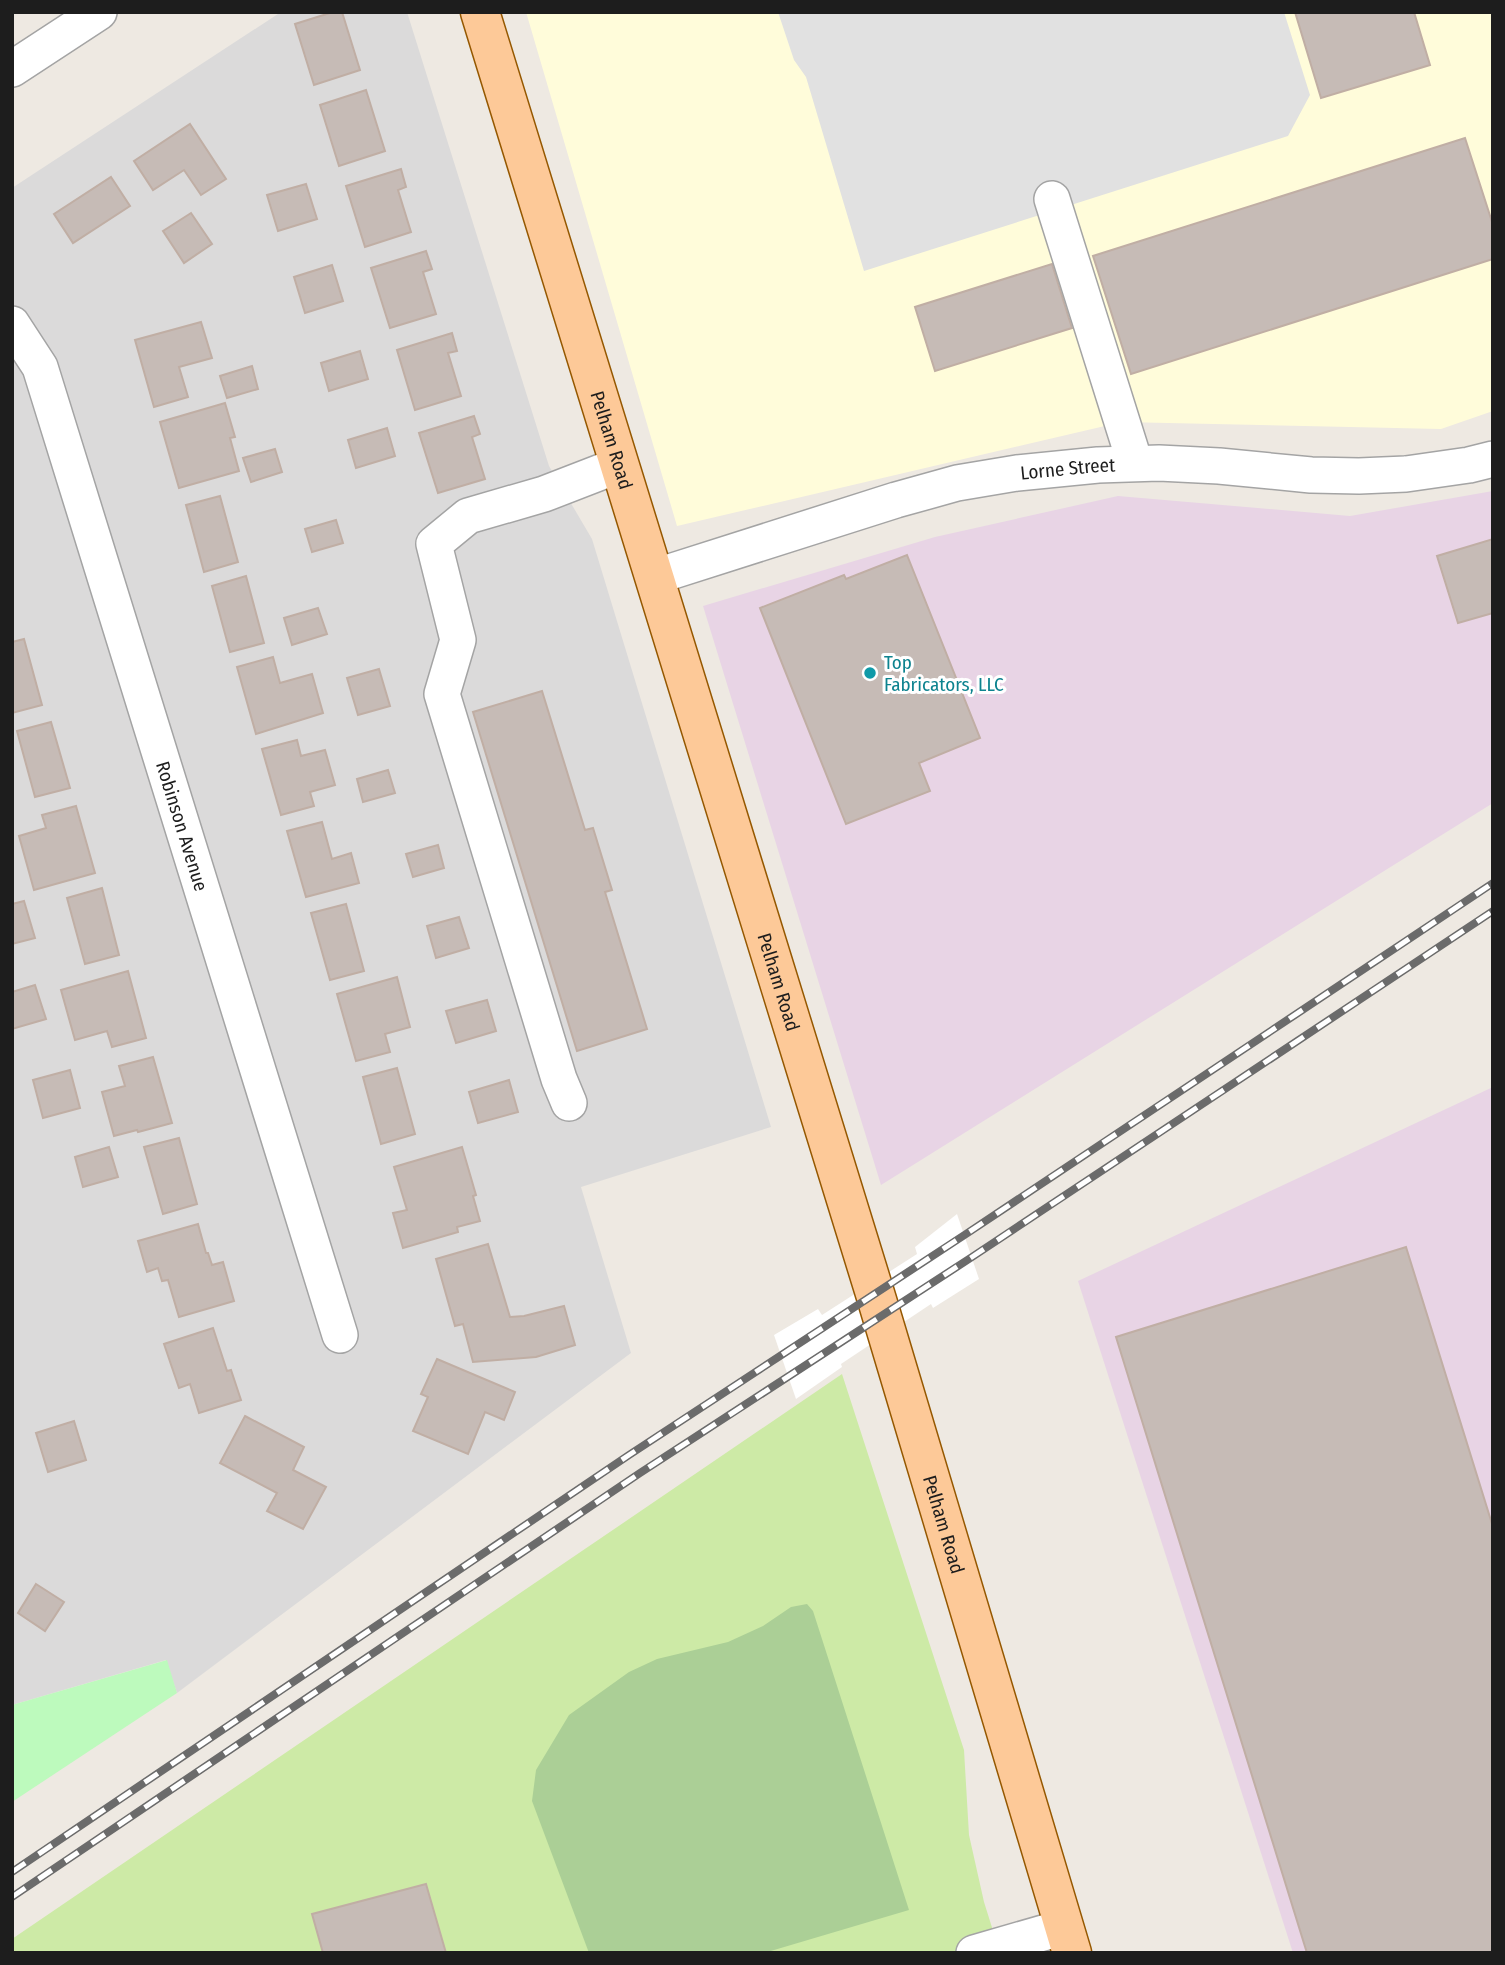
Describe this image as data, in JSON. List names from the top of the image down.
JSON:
{
  "streets": {
    "main road": ["Pelham Road"],
    "street": ["Lorne Street", "Robinson Avenue"]
  },
  "crossings": [
    ["Pelham Road", "Lorne Street"]
  ],
  "places": ["Top Fabricators, LLC"]
}
